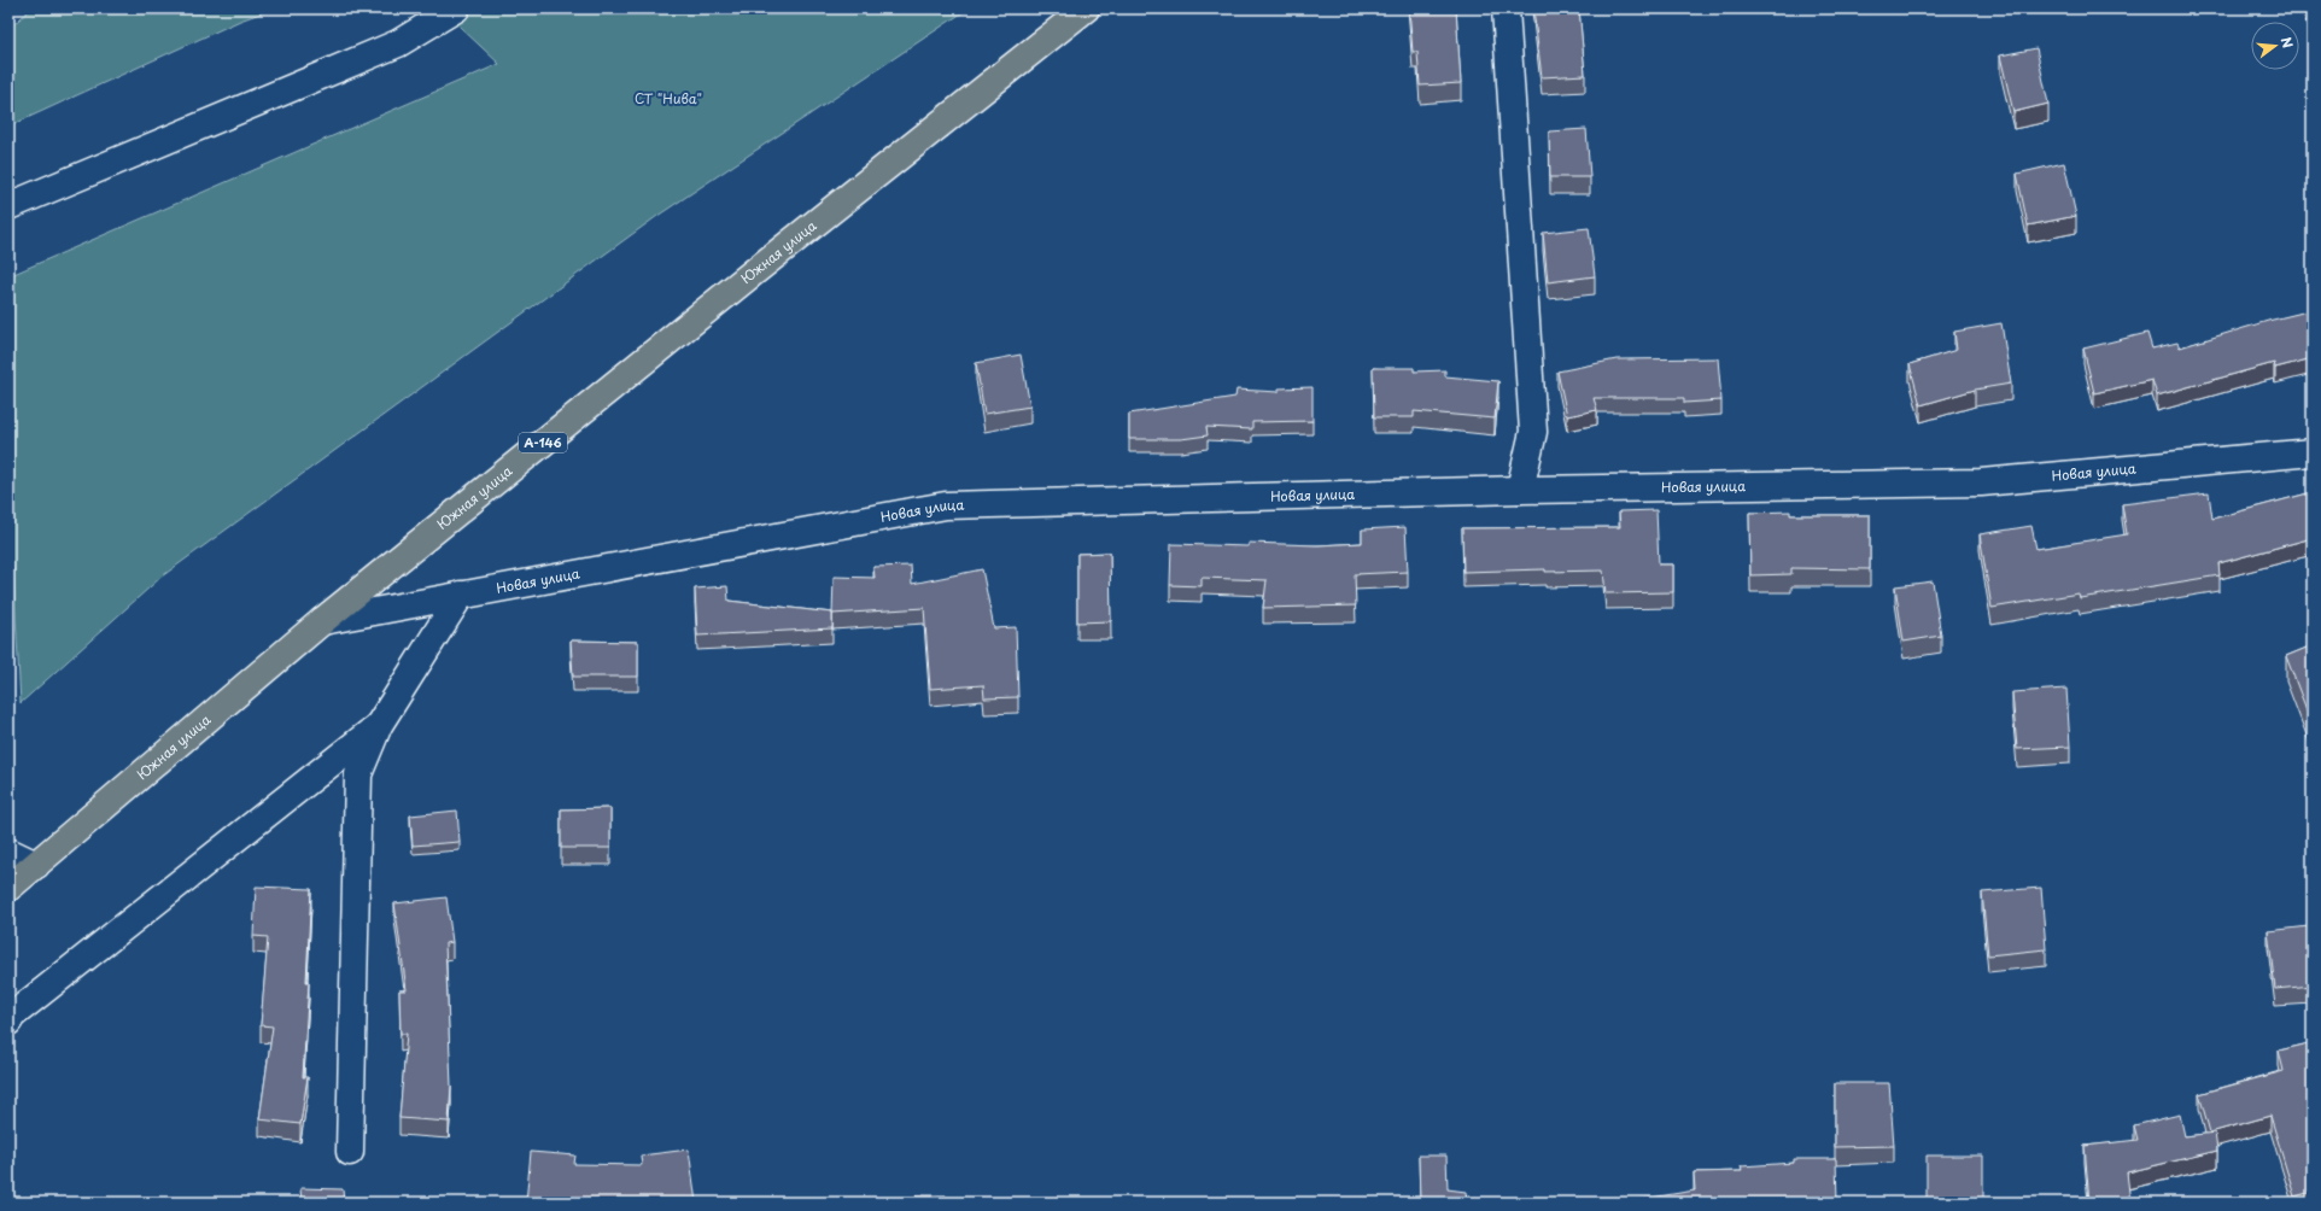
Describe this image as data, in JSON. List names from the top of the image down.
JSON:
{
  "streets": {
    "highway": ["Южная улица", "А-146"],
    "street": ["Новая улица"]
  },
  "crossings": [
    ["Южная улица", "Новая улица"]
  ],
  "parks": ["СТ \"Нива\""],
  "north": "right"
}
